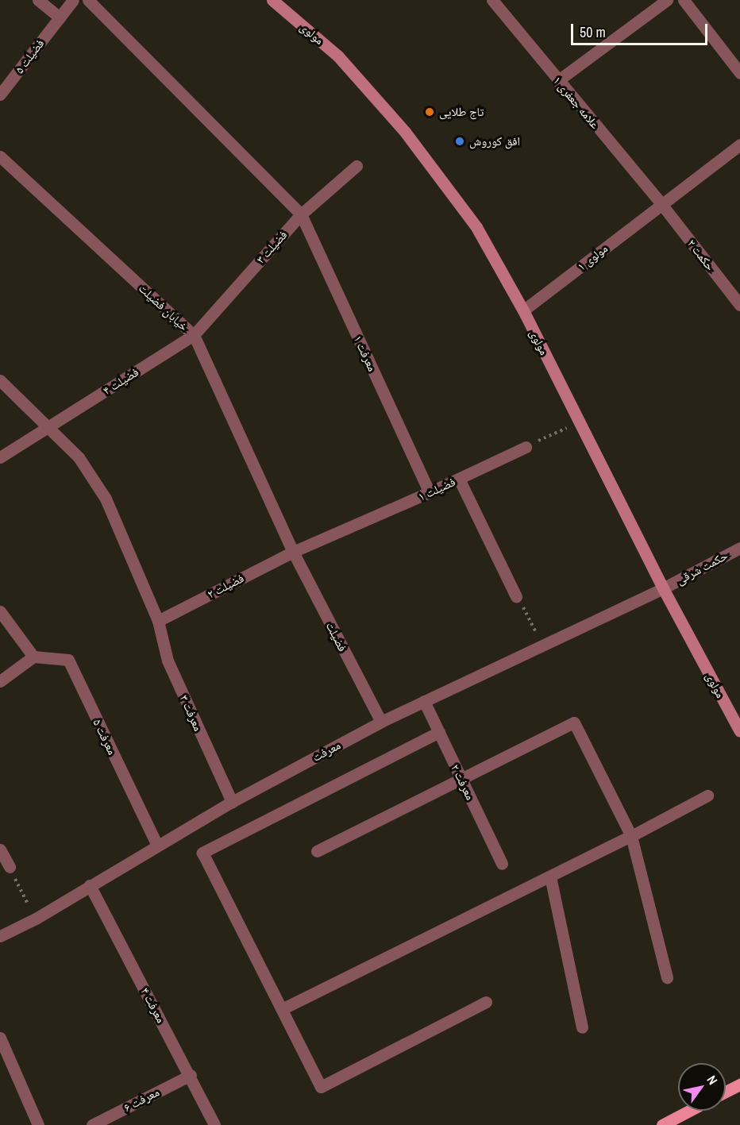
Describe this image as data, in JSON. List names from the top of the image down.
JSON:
{
  "streets": {
    "main road": ["مولوی"],
    "street": [
      "فضیلت ۵",
      "علامه جعفری ۱",
      "فضیلت ۳",
      "حکمت ۲",
      "مولوی ۱",
      "خیابان فضیلت",
      "معرفت ۱",
      "فضیلت ۴",
      "فضیلت ۱",
      "حکمت شرقی",
      "فضیلت ۲",
      "فضیلت",
      "معرفت ۳",
      "معرفت ۵",
      "معرفت",
      "معرفت ۲",
      "معرفت ۴",
      "معرفت ۶"
    ]
  },
  "crossings": [
    ["مولوی", "مولوی ۱"],
    ["مولوی", "حکمت شرقی"],
    ["مولوی", "معرفت"],
    ["علامه جعفری ۱", "حکمت ۲"],
    ["علامه جعفری ۱", "مولوی ۱"],
    ["فضیلت ۳", "خیابان فضیلت"],
    ["فضیلت ۳", "معرفت ۱"],
    ["فضیلت ۳", "فضیلت ۴"],
    ["حکمت ۲", "مولوی ۱"],
    ["خیابان فضیلت", "فضیلت ۴"],
    ["خیابان فضیلت", "فضیلت ۱"],
    ["خیابان فضیلت", "فضیلت ۲"],
    ["خیابان فضیلت", "فضیلت"],
    ["معرفت ۱", "فضیلت ۱"],
    ["فضیلت ۴", "معرفت ۳"],
    ["فضیلت ۱", "فضیلت ۲"],
    ["فضیلت ۱", "فضیلت"],
    ["حکمت شرقی", "معرفت"],
    ["فضیلت ۲", "فضیلت"],
    ["فضیلت ۲", "معرفت ۳"],
    ["فضیلت", "معرفت"],
    ["معرفت ۳", "معرفت"],
    ["معرفت ۵", "معرفت"],
    ["معرفت", "معرفت ۲"],
    ["معرفت", "معرفت ۴"],
    ["معرفت ۴", "معرفت ۶"]
  ],
  "places": ["تاج طلایی", "افق کوروش"],
  "scale_bar": "50 m",
  "north": "top right"
}
